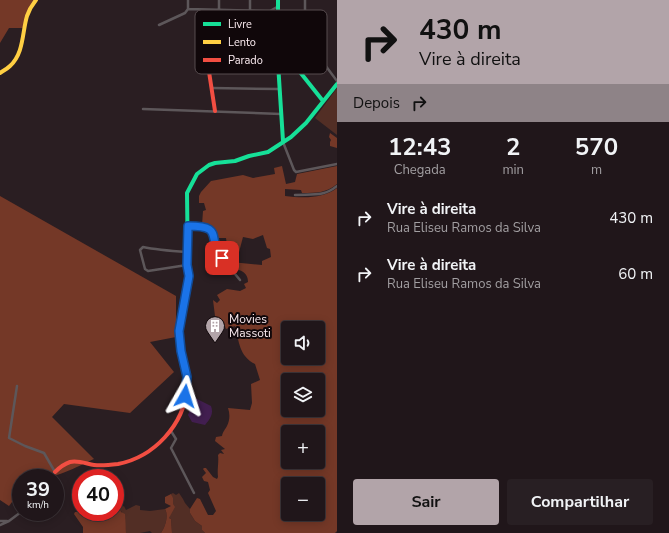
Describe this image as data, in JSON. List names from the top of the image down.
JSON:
{
  "places": {
    "building": ["Movies Massoti"]
  },
  "legend": ["Livre", "Lento", "Parado"],
  "page": {
    "turn": ["430 m", "Vire à direita"],
    "then": "Depois",
    "eta": [
      "12:43",
      "Chegada",
      "2",
      "min",
      "570",
      "m"
    ],
    "list": [
      {
        "name": "Vire à direita",
        "note": "Rua Eliseu Ramos da Silva",
        "value": "430 m"
      },
      {
        "name": "Vire à direita",
        "note": "Rua Eliseu Ramos da Silva",
        "value": "60 m"
      }
    ],
    "map_buttons": ["+", "−"],
    "speed": "39 km/h",
    "limit": "40",
    "buttons": ["Sair", "Compartilhar"]
  }
}
